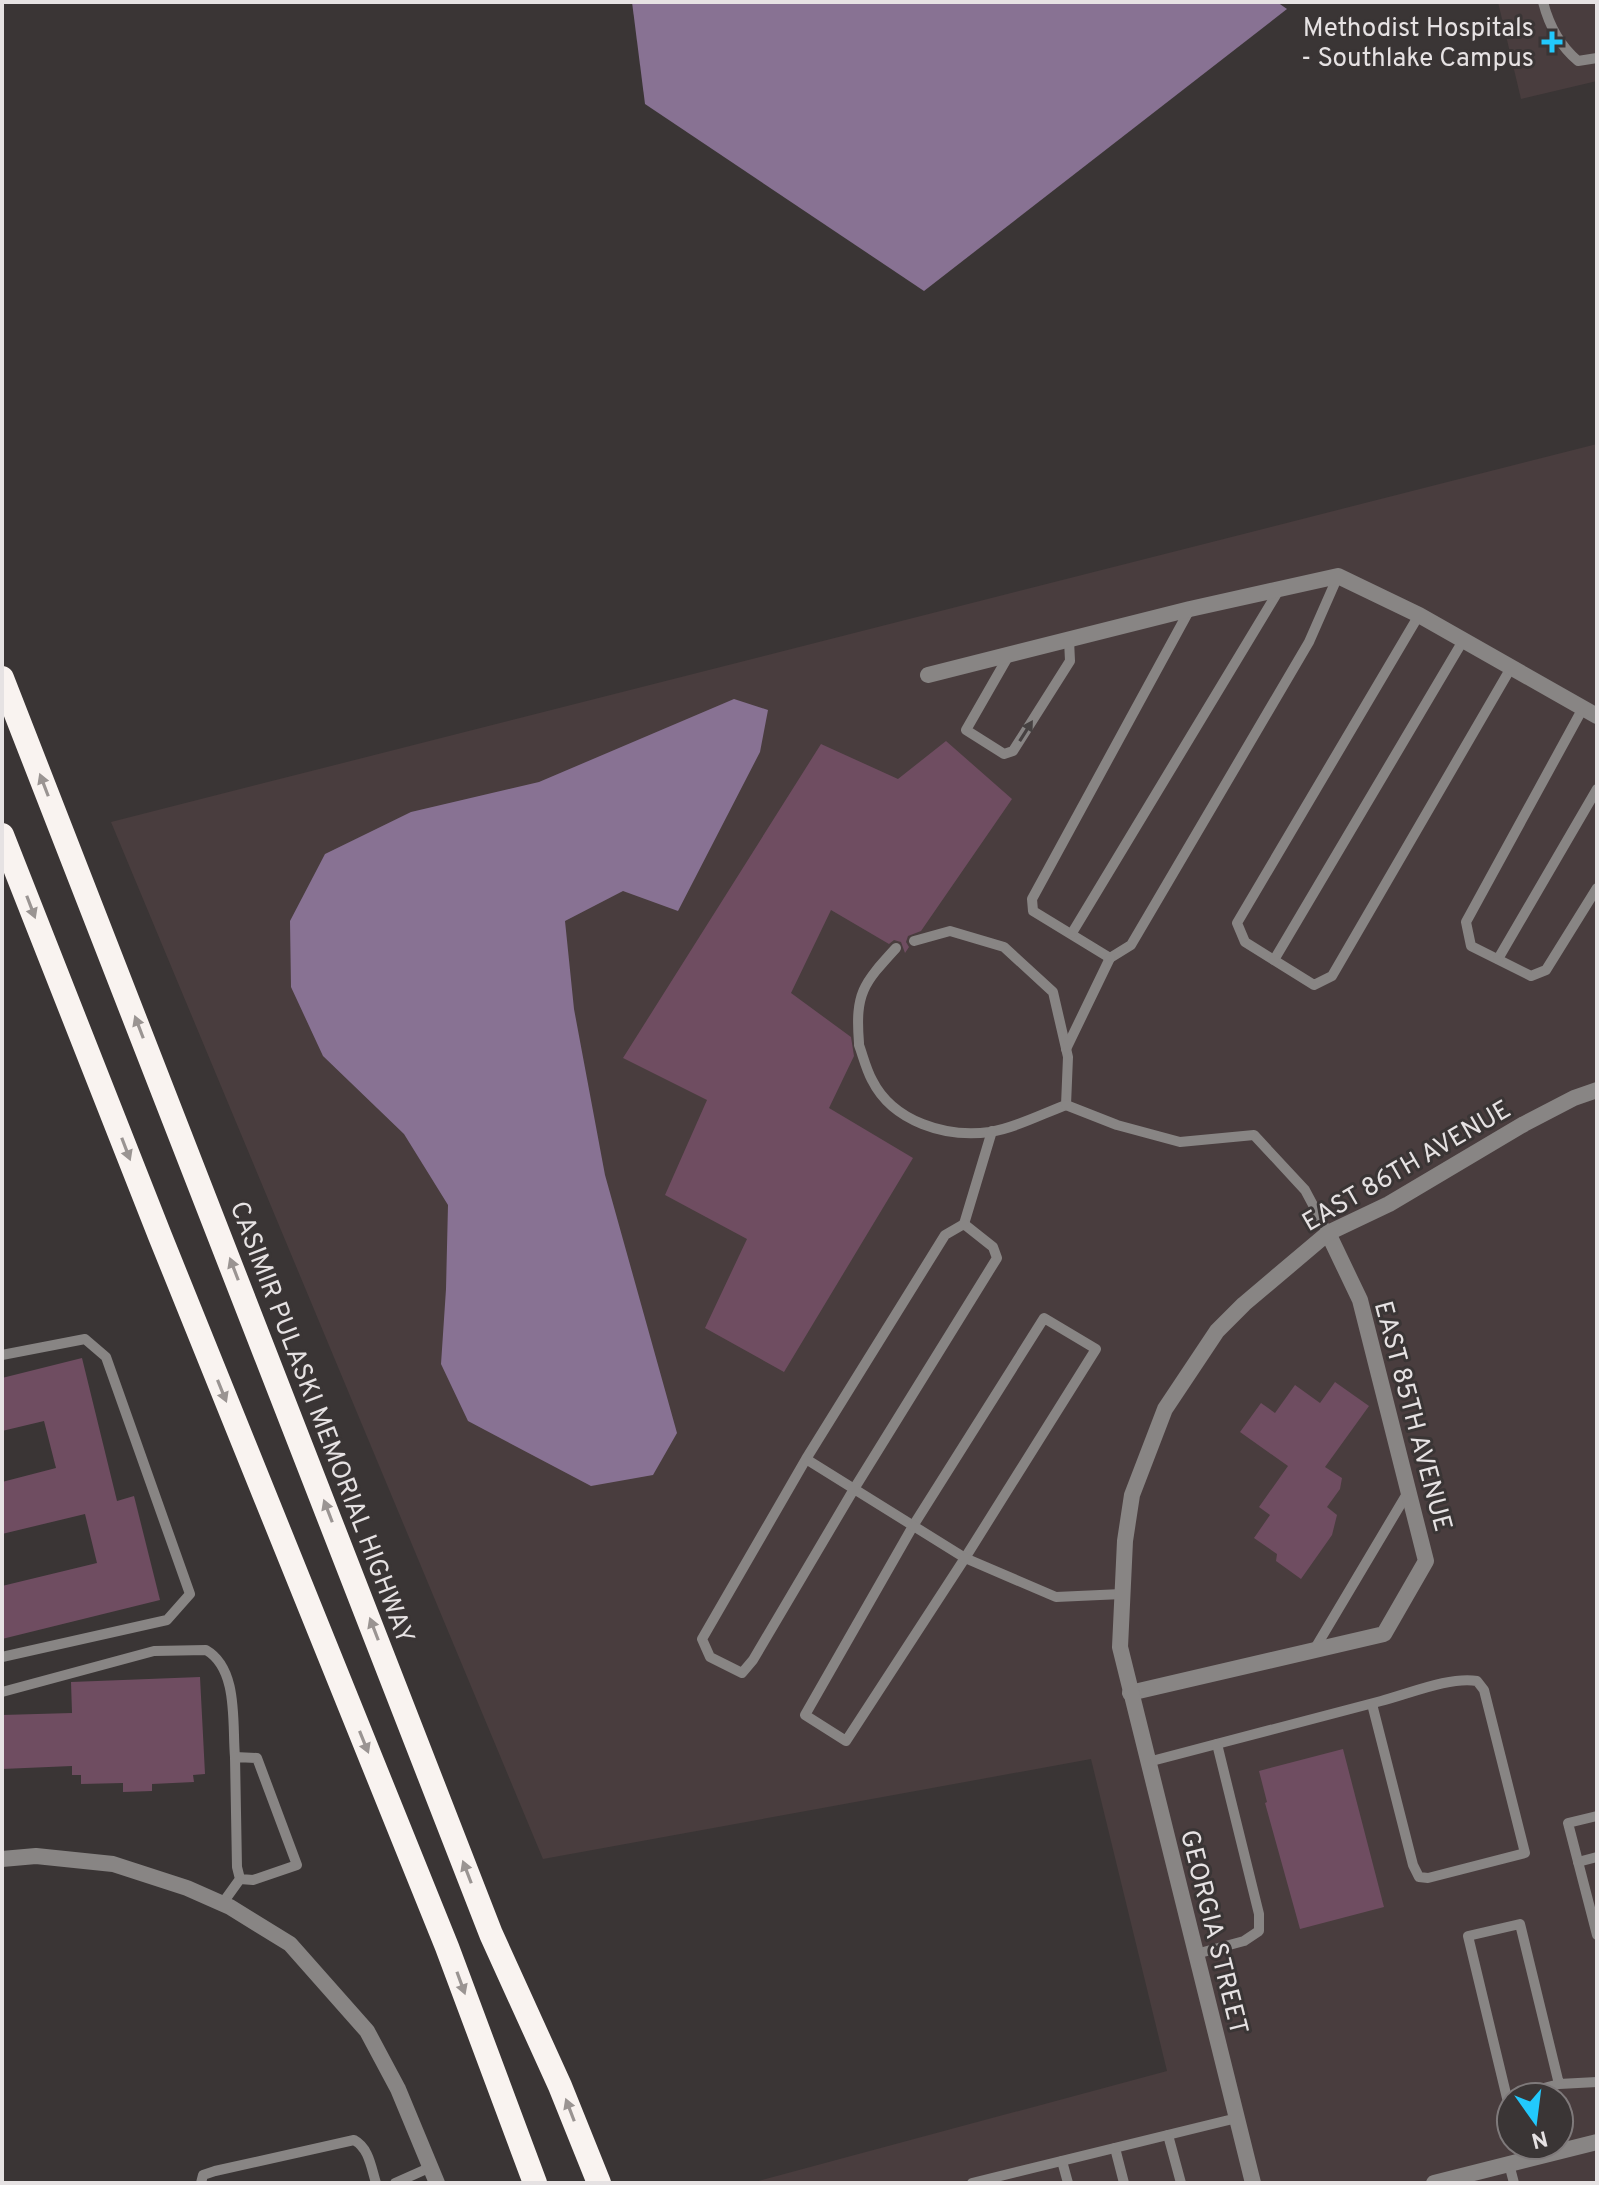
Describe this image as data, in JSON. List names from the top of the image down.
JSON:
{
  "streets": {
    "highway": ["CASIMIR PULASKI MEMORIAL HIGHWAY"],
    "street": ["EAST 86TH AVENUE", "EAST 85TH AVENUE", "GEORGIA STREET"]
  },
  "crossings": [
    ["EAST 86TH AVENUE", "EAST 85TH AVENUE"],
    ["EAST 86TH AVENUE", "GEORGIA STREET"],
    ["EAST 85TH AVENUE", "GEORGIA STREET"]
  ],
  "places": {
    "health": ["Methodist Hospitals - Southlake Campus"]
  },
  "north": "bottom"
}
